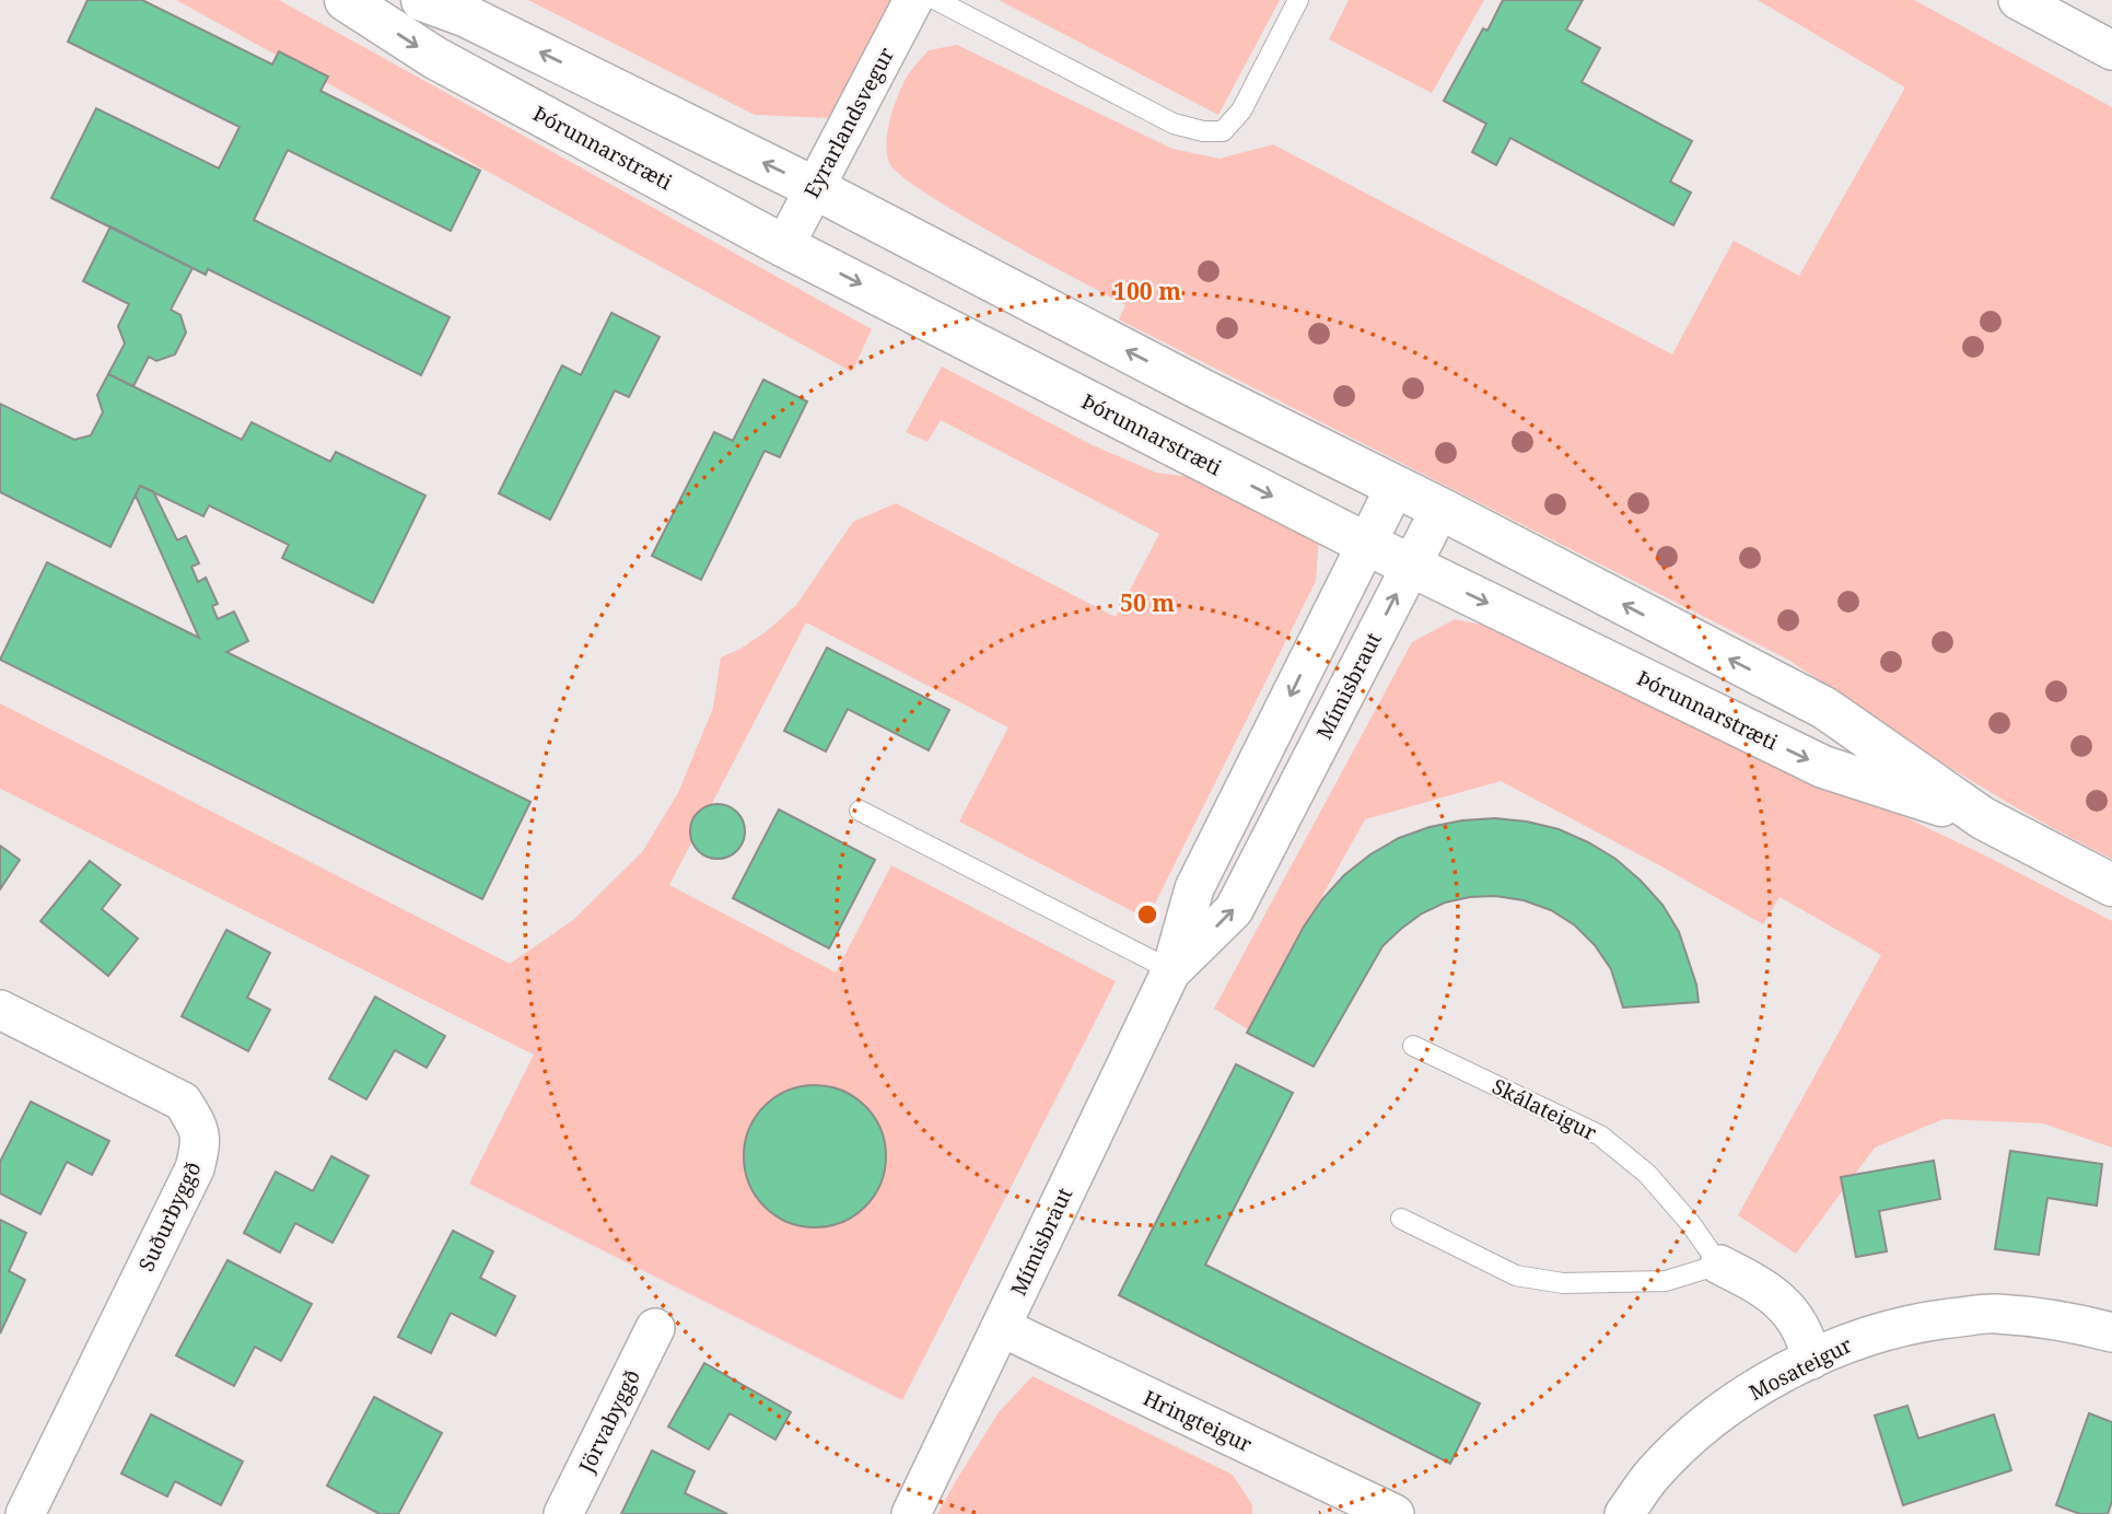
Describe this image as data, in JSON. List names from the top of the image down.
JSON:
{
  "streets": {
    "street": [
      "Eyrarlandsvegur",
      "Þórunnarstræti",
      "Mímisbraut",
      "Skálateigur",
      "Suðurbyggð",
      "Mosateigur",
      "Jörvabyggð",
      "Hringteigur"
    ]
  },
  "crossings": [
    ["Eyrarlandsvegur", "Þórunnarstræti"],
    ["Þórunnarstræti", "Mímisbraut"],
    ["Mímisbraut", "Hringteigur"],
    ["Skálateigur", "Mosateigur"]
  ],
  "rings": ["100 m", "50 m"]
}
